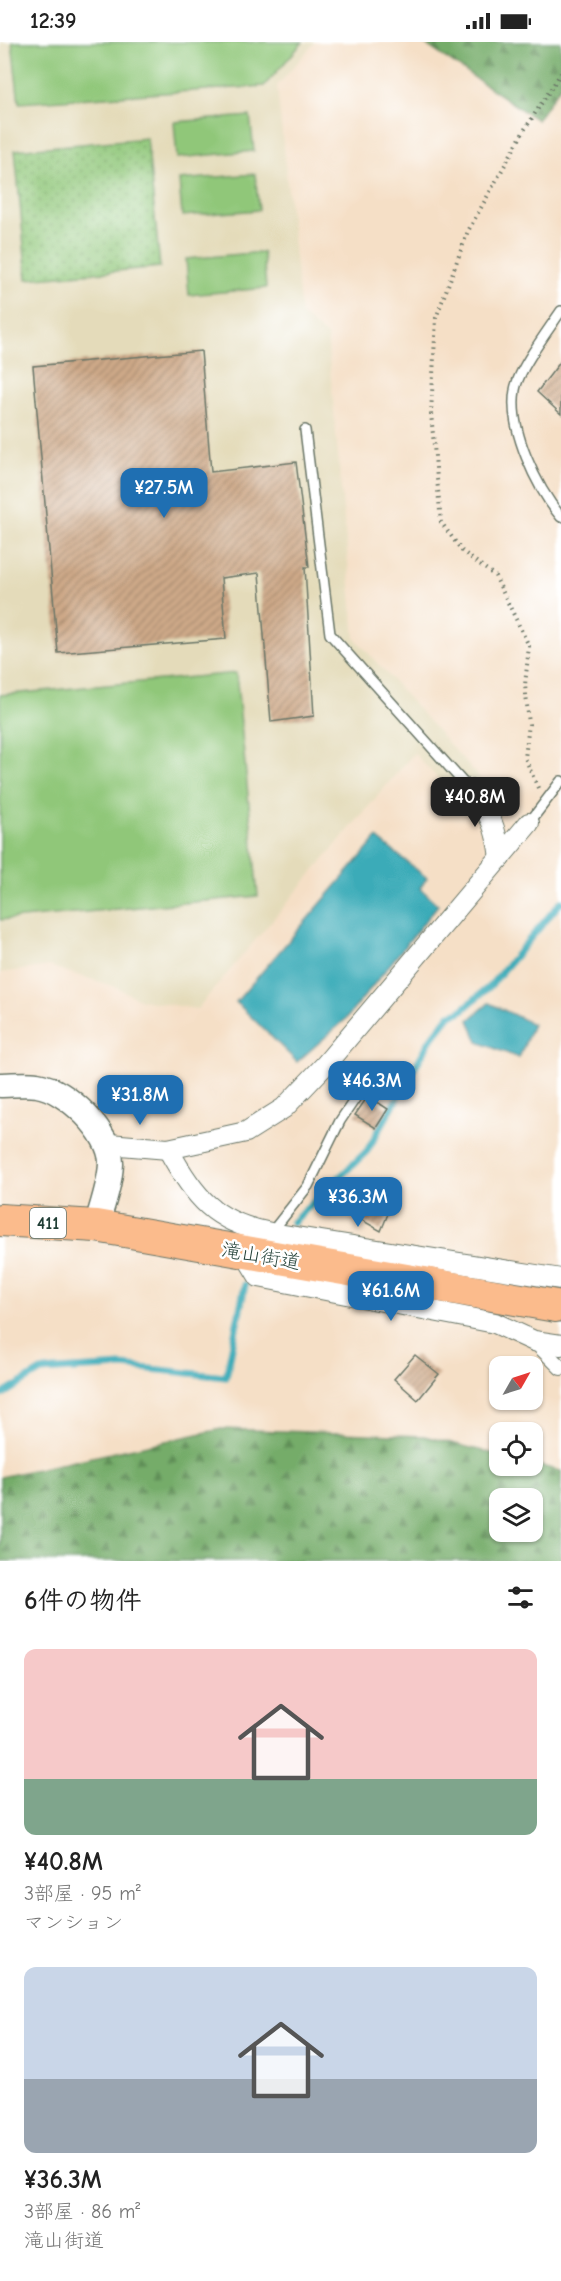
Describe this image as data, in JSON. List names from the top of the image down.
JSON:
{
  "streets": {
    "highway": ["411", "滝山街道"]
  },
  "north": "top right",
  "page": {
    "status": "12:39",
    "price": [
      "¥27.5M",
      "¥40.8M",
      "¥46.3M",
      "¥31.8M",
      "¥36.3M",
      "¥61.6M"
    ],
    "heading": "6件の物件",
    "list": [
      {
        "name": "¥40.8M",
        "note": "3部屋 · 95 m² · マンション"
      },
      {
        "name": "¥36.3M",
        "note": "3部屋 · 86 m² · 滝山街道"
      }
    ]
  }
}
